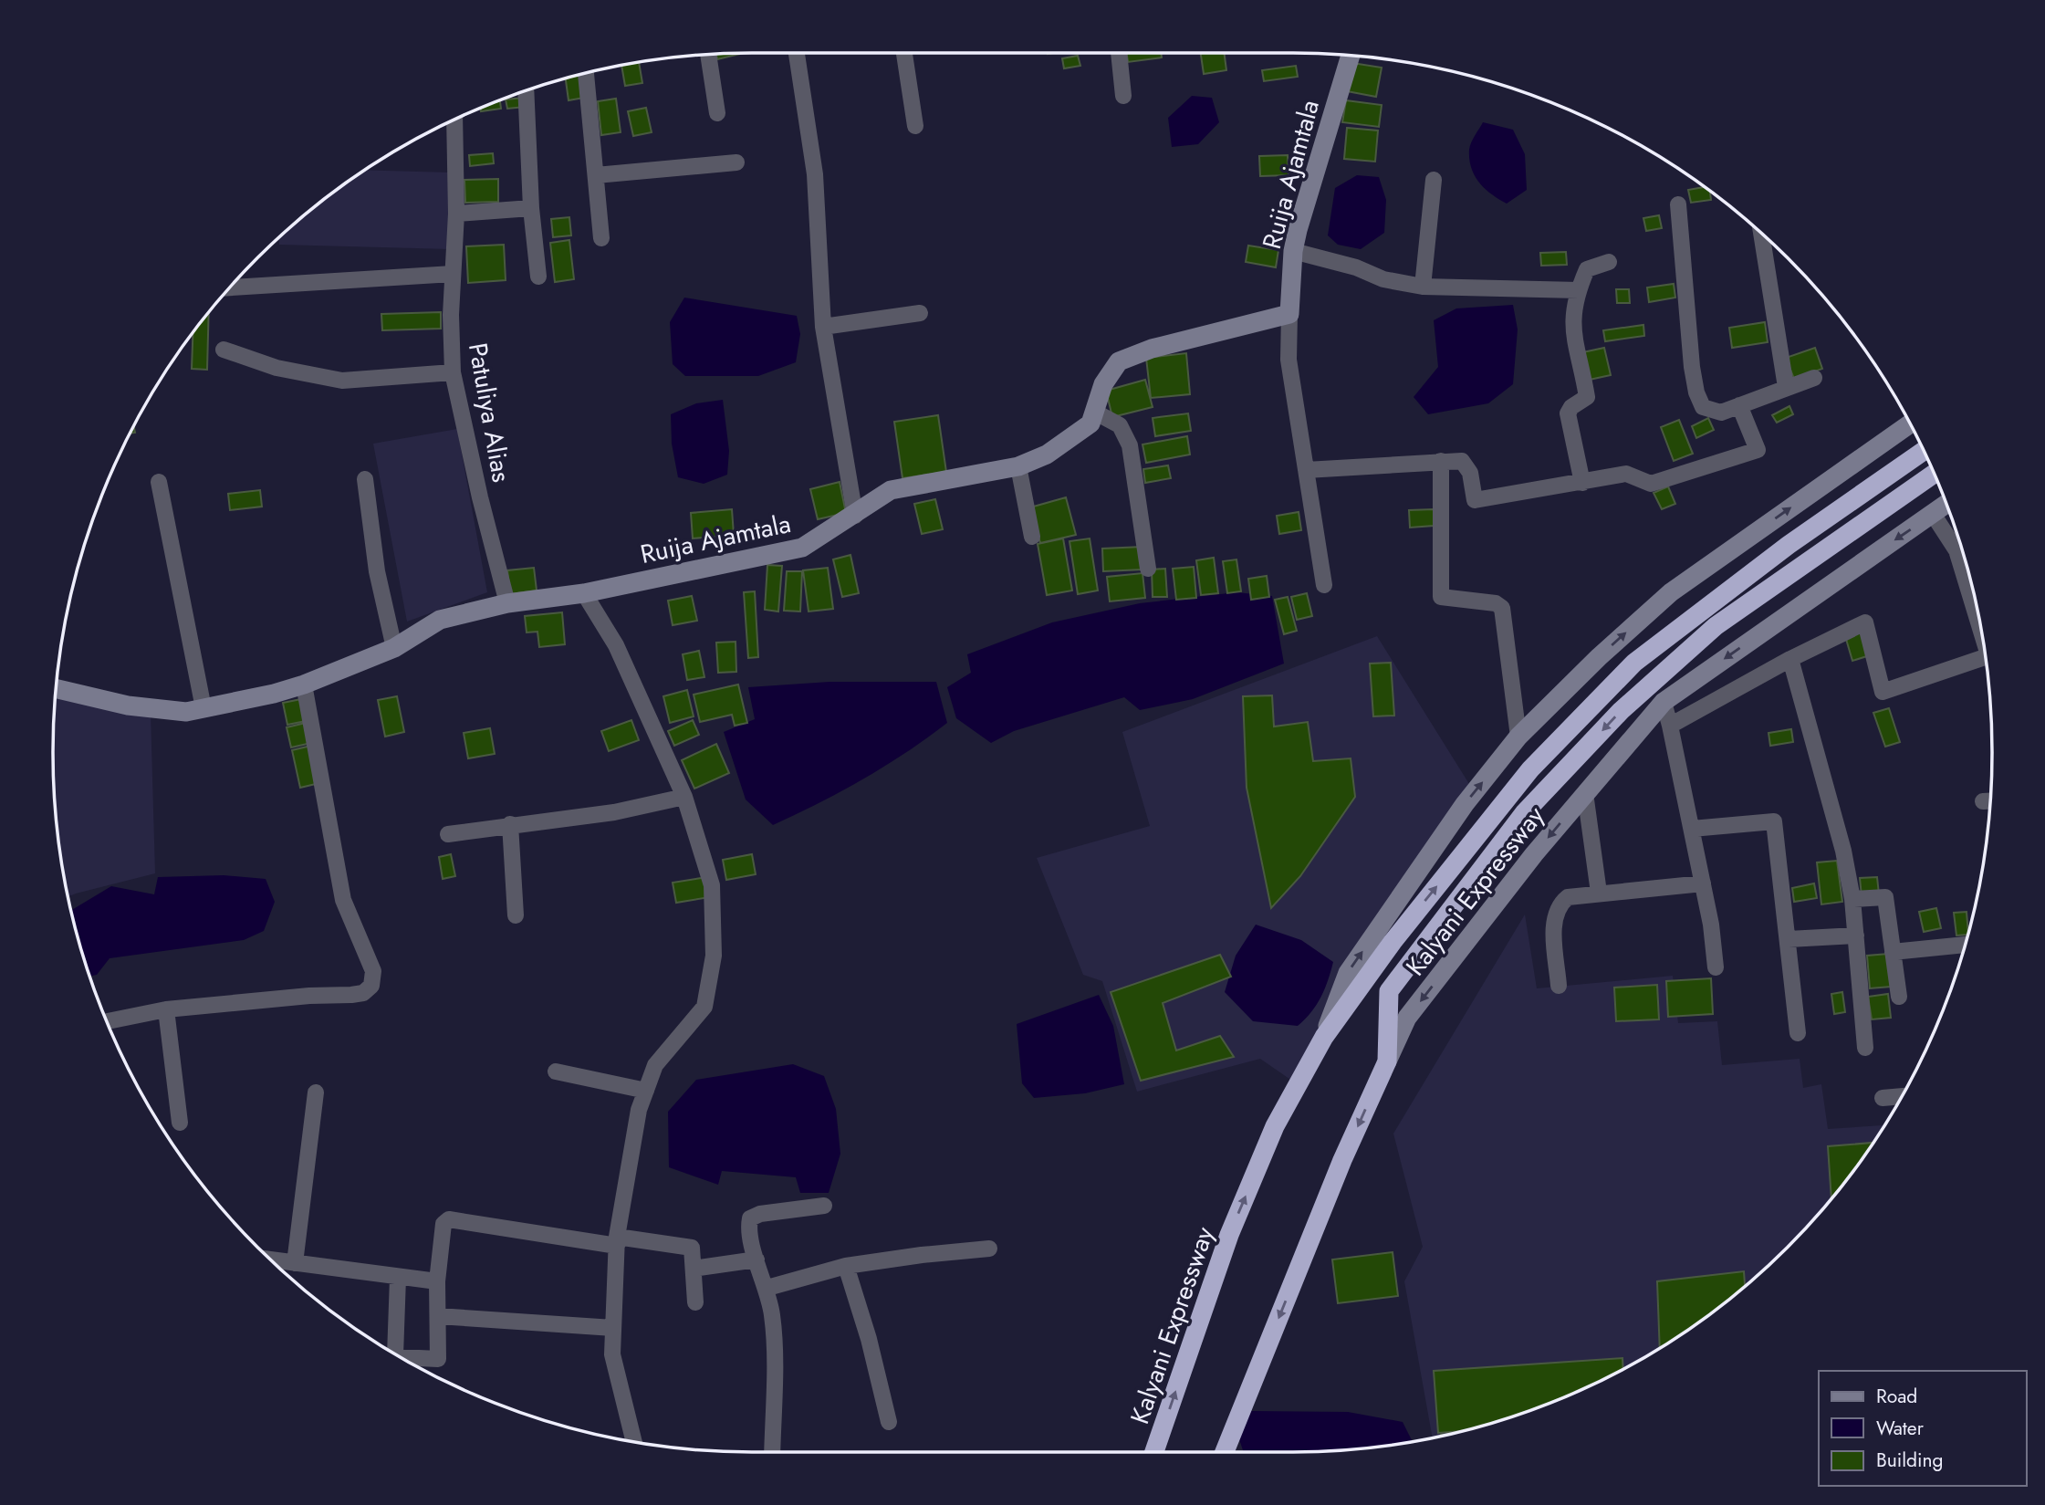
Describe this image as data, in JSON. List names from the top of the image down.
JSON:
{
  "streets": {
    "highway": ["Kalyani Expressway"],
    "street": ["Ruija Ajamtala", "Patuliya Alias"]
  },
  "crossings": [
    ["Ruija Ajamtala", "Patuliya Alias"]
  ],
  "legend": ["Road", "Water", "Building"]
}
